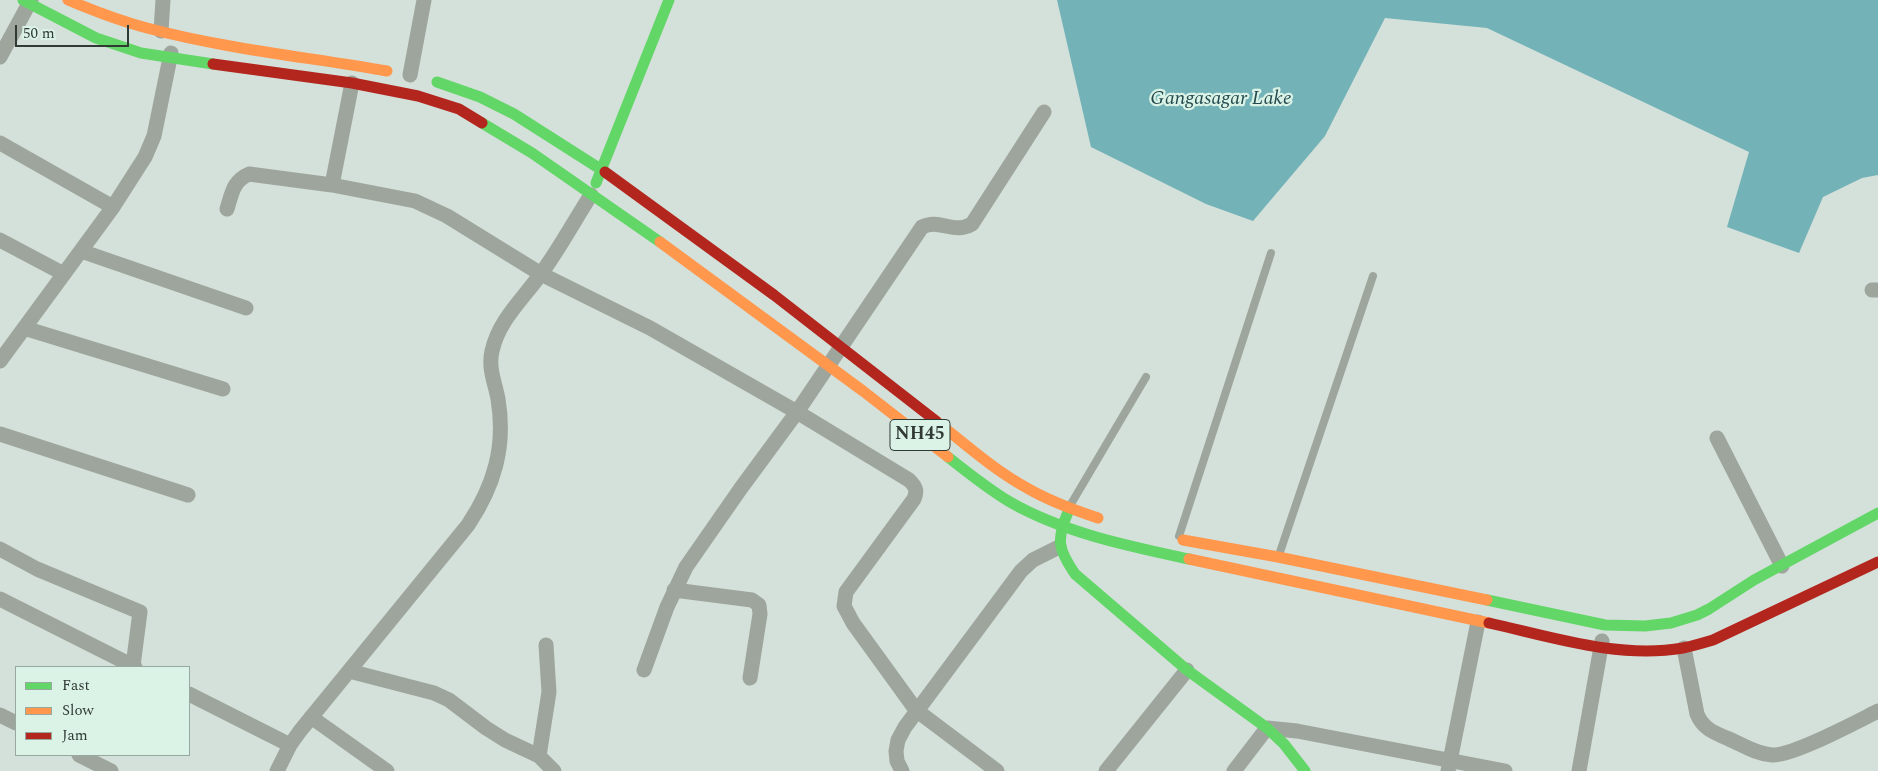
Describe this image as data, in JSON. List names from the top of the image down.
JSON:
{
  "streets": {
    "main road": ["NH45"]
  },
  "water": ["Gangasagar Lake"],
  "legend": ["Fast", "Slow", "Jam"],
  "scale_bar": "50 m"
}
